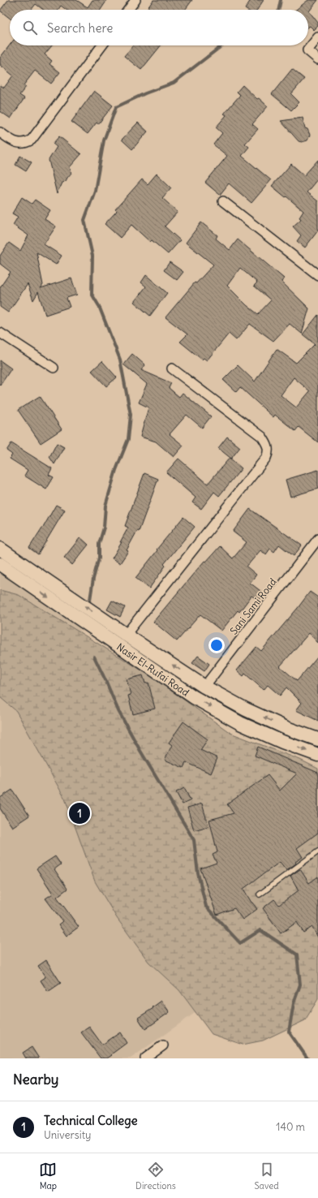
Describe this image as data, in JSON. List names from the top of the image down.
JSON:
{
  "streets": {
    "main road": ["Nasir El-Rufai Road"],
    "street": ["Sani Sami Road"]
  },
  "crossings": [
    ["Sani Sami Road", "Nasir El-Rufai Road"]
  ],
  "page": {
    "search": "Search here",
    "pins": "1",
    "heading": "Nearby",
    "list": [
      {
        "mark": "1",
        "name": "Technical College",
        "note": "University",
        "value": "140 m"
      }
    ],
    "nav": ["Map", "Directions", "Saved"]
  }
}
